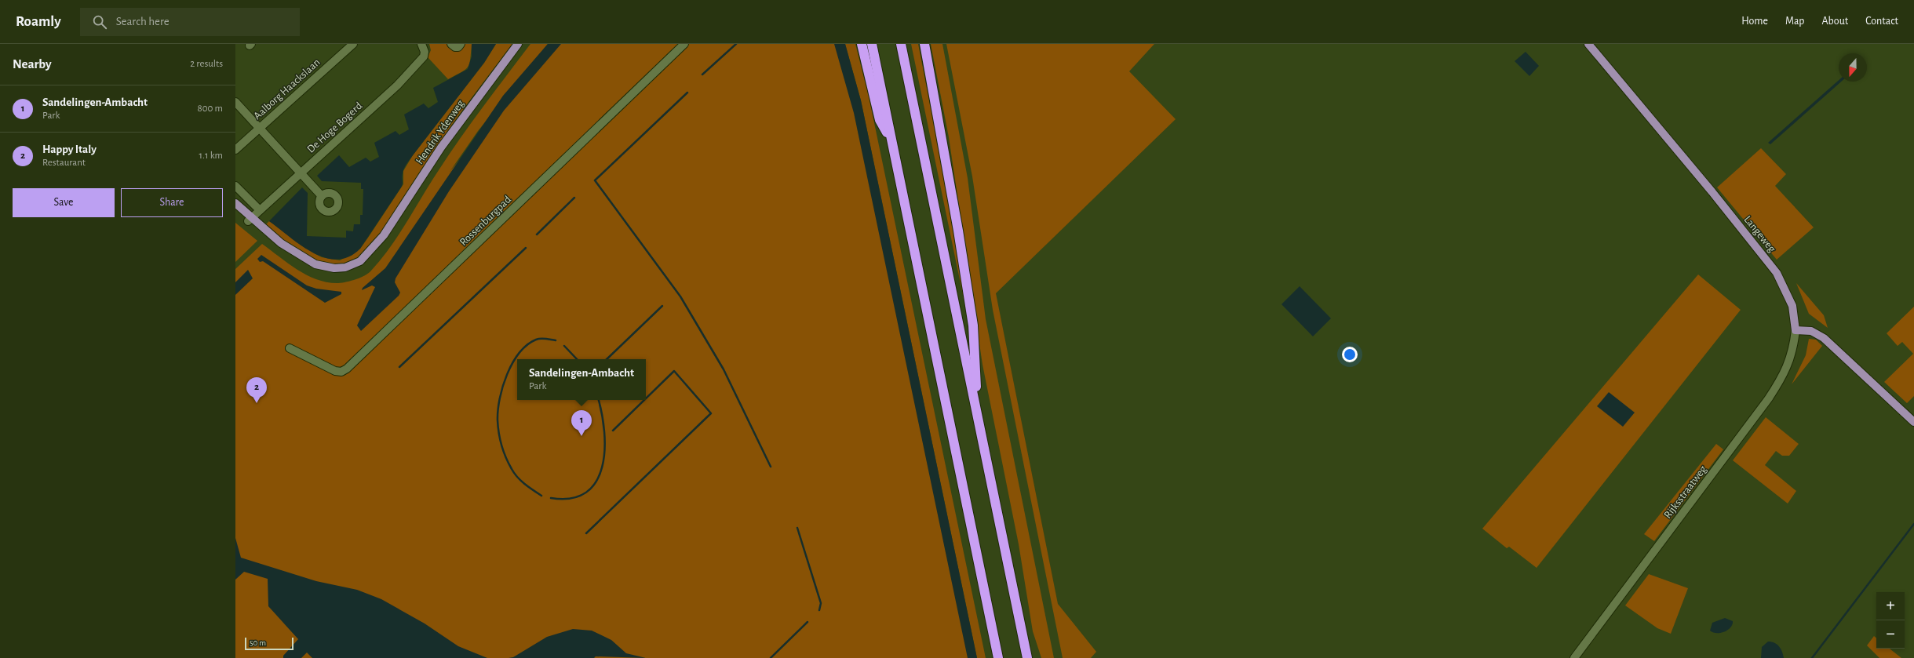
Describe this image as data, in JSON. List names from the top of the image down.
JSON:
{
  "streets": {
    "main road": ["Hendrik Ydenweg", "Langeweg"],
    "street": [
      "Aalborg Haackslaan",
      "De Hoge Bogerd",
      "Rossenburgpad",
      "Rijksstraatweg"
    ]
  },
  "crossings": [
    ["De Hoge Bogerd", "Hendrik Ydenweg"],
    ["Langeweg", "Rijksstraatweg"]
  ],
  "scale_bar": "50 m",
  "north": "bottom",
  "page": {
    "header": "Roamly",
    "search": "Search here",
    "nav": [
      "Home",
      "Map",
      "About",
      "Contact"
    ],
    "heading": ["Nearby", "2 results"],
    "list": [
      {
        "mark": "1",
        "name": "Sandelingen-Ambacht",
        "note": "Park",
        "value": "800 m"
      },
      {
        "mark": "2",
        "name": "Happy Italy",
        "note": "Restaurant",
        "value": "1.1 km"
      }
    ],
    "buttons": ["Save", "Share"],
    "popup": ["Sandelingen-Ambacht", "Park"],
    "pins": ["2", "1"],
    "map_buttons": ["+", "−"],
    "scale": "50 m"
  }
}
